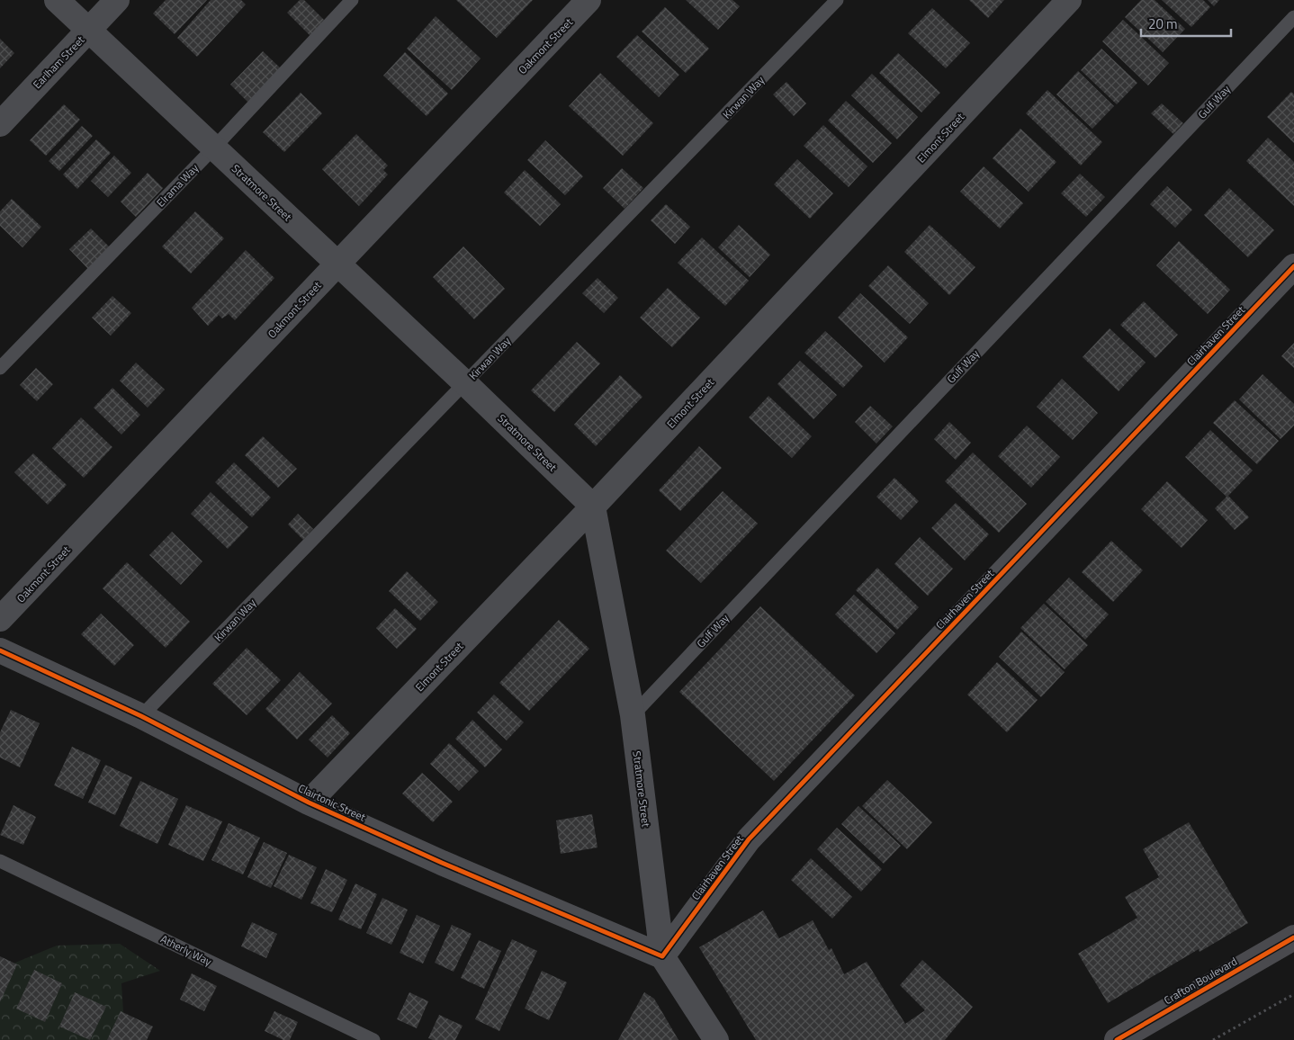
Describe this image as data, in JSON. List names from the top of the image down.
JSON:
{
  "streets": {
    "main road": ["Crafton Boulevard"],
    "street": [
      "Oakmont Street",
      "Earlham Street",
      "Elmont Street",
      "Stratmore Street",
      "Clairhaven Street",
      "Clairtonic Street"
    ],
    "lane": [
      "Kirwan Way",
      "Gulf Way",
      "Elrama Way",
      "Atherly Way"
    ]
  },
  "crossings": [
    ["Oakmont Street", "Stratmore Street"],
    ["Earlham Street", "Stratmore Street"],
    ["Kirwan Way", "Stratmore Street"],
    ["Kirwan Way", "Clairtonic Street"],
    ["Gulf Way", "Stratmore Street"],
    ["Elmont Street", "Stratmore Street"],
    ["Elmont Street", "Clairtonic Street"],
    ["Elrama Way", "Stratmore Street"],
    ["Stratmore Street", "Clairhaven Street"],
    ["Stratmore Street", "Clairtonic Street"],
    ["Clairhaven Street", "Clairtonic Street"]
  ],
  "scale_bar": "20 m"
}
